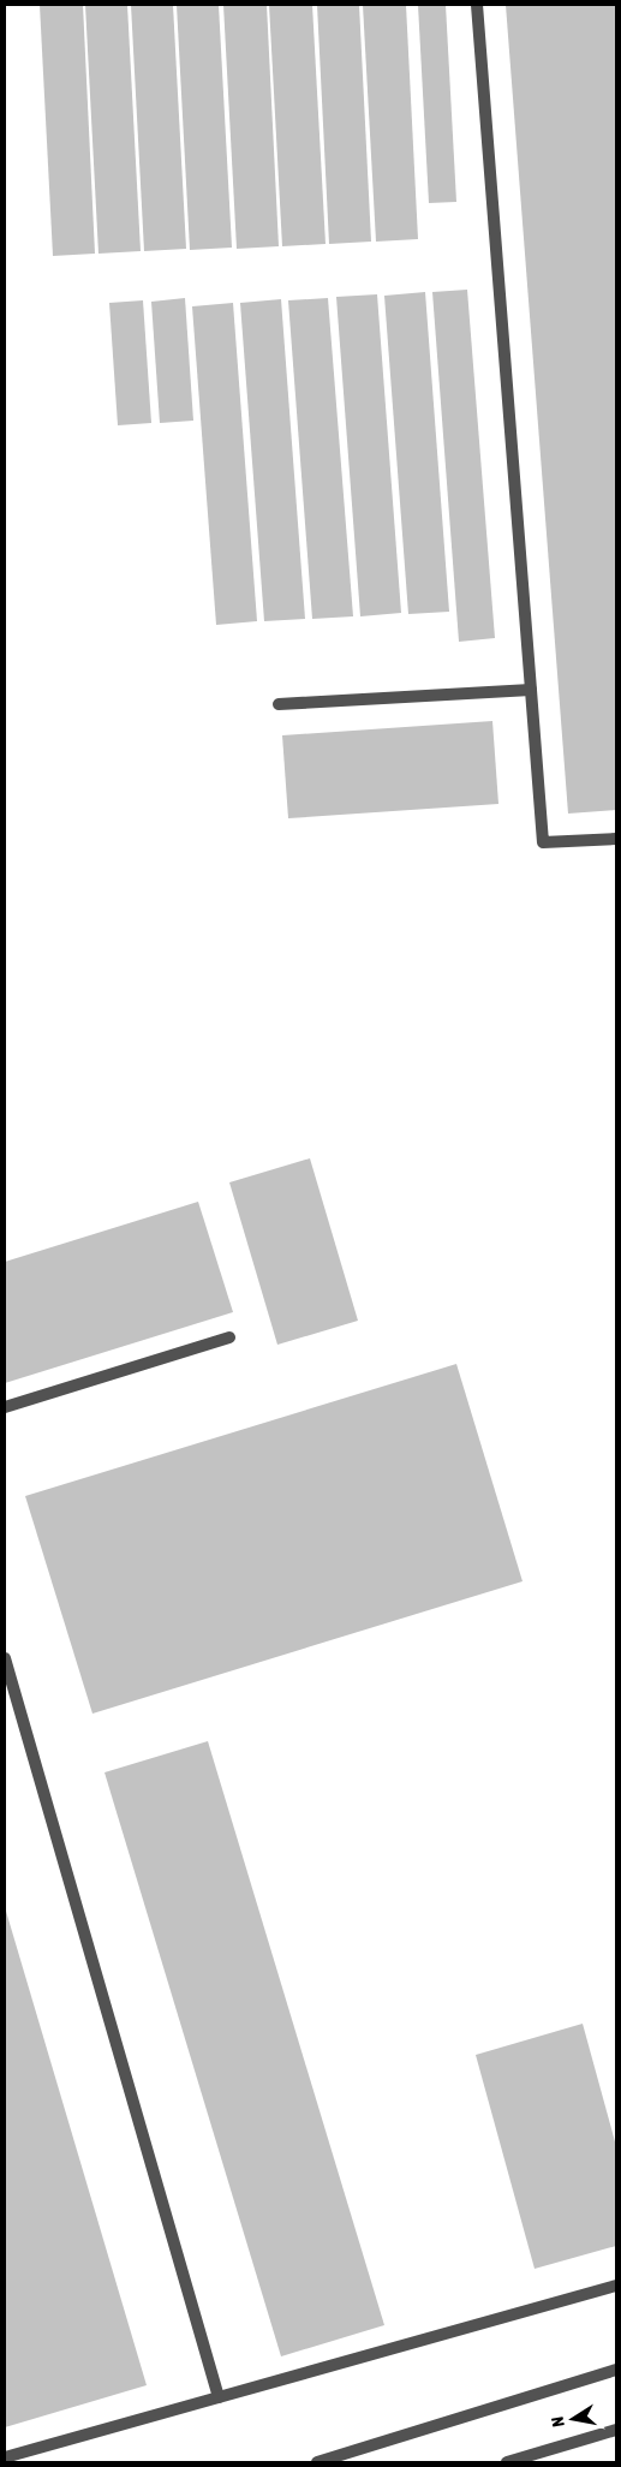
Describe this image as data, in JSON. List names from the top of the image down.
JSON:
{
  "north": "left"
}
